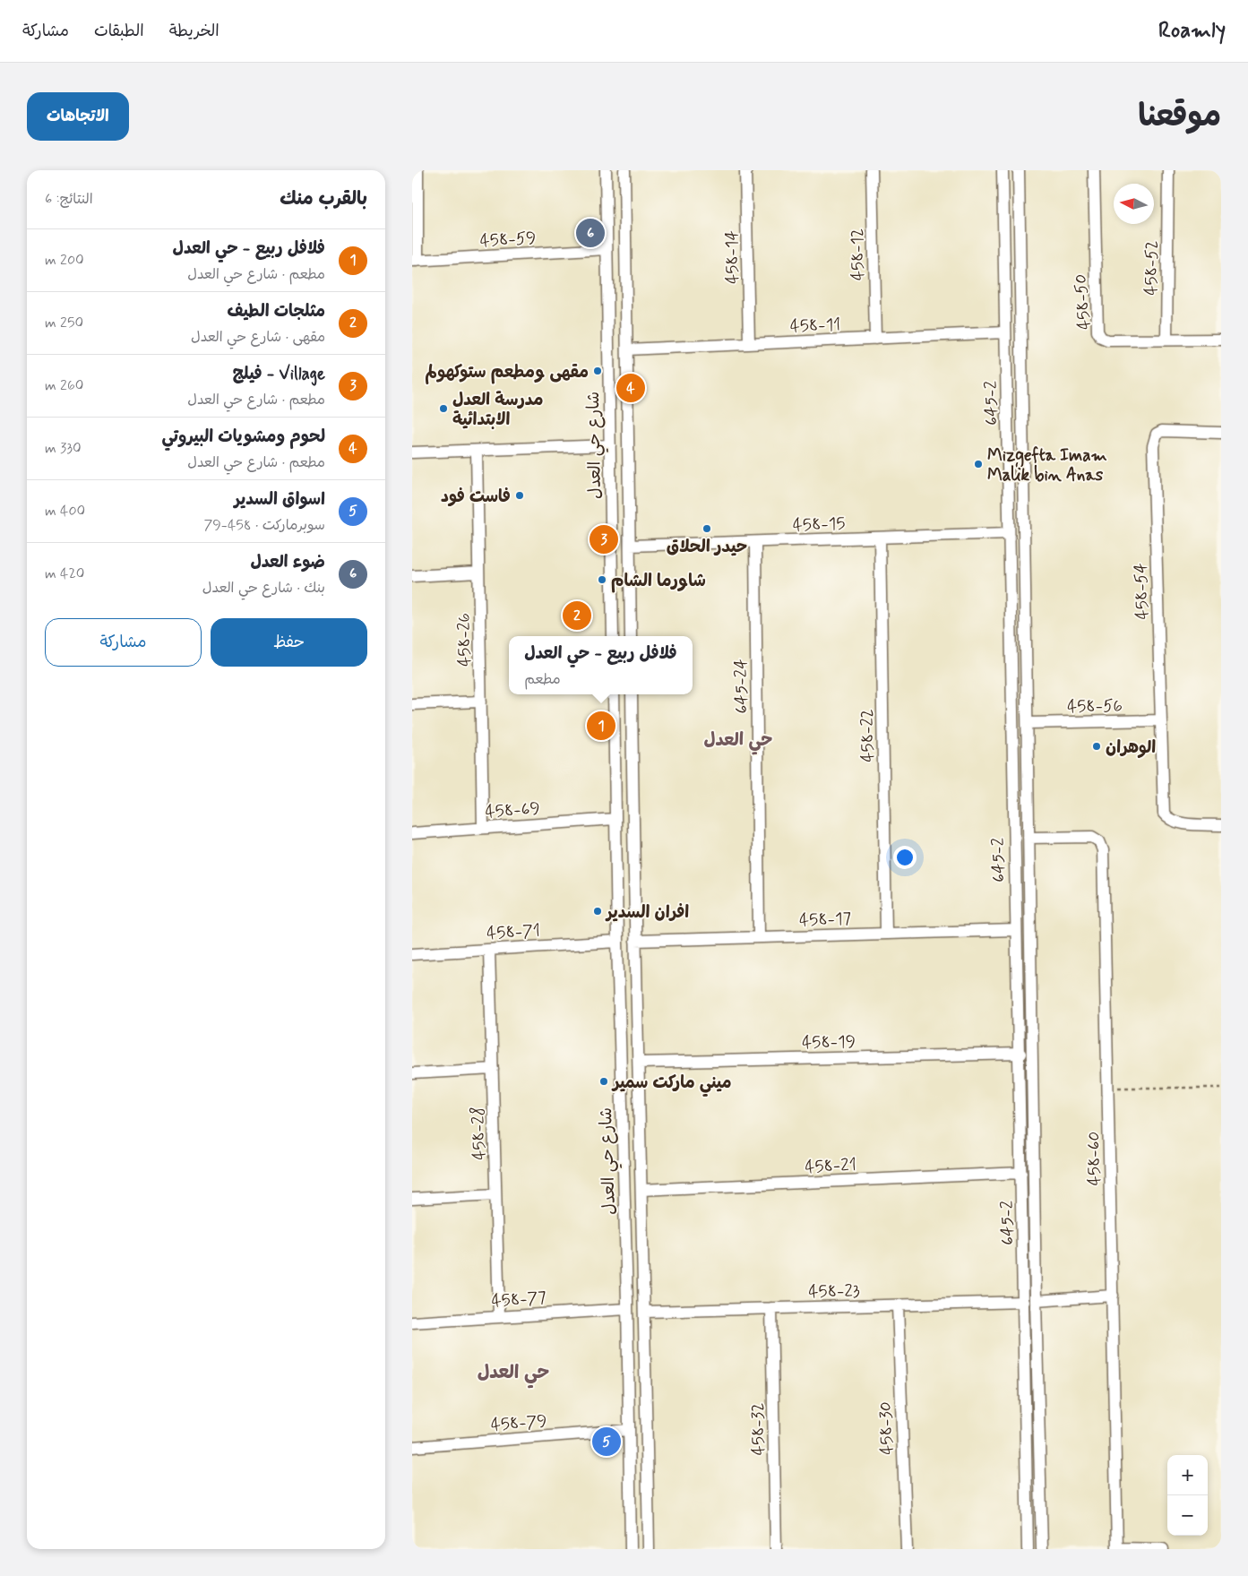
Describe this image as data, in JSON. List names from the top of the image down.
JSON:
{
  "streets": {
    "street": [
      "458-59",
      "458-12",
      "458-14",
      "458-52",
      "458-50",
      "458-11",
      "645-2",
      "شارع حي العدل",
      "458-15",
      "458-54",
      "458-26",
      "645-24",
      "458-56",
      "458-22",
      "458-69",
      "458-17",
      "458-71",
      "458-19",
      "458-28",
      "458-60",
      "458-21",
      "458-23",
      "458-77",
      "458-79",
      "458-30",
      "458-32"
    ]
  },
  "crossings": [
    ["458-59", "شارع حي العدل"],
    ["458-12", "458-11"],
    ["458-14", "458-11"],
    ["458-52", "458-50"],
    ["458-11", "645-2"],
    ["458-11", "شارع حي العدل"],
    ["645-2", "458-15"],
    ["645-2", "458-56"],
    ["645-2", "458-17"],
    ["645-2", "458-19"],
    ["645-2", "458-60"],
    ["645-2", "458-21"],
    ["645-2", "458-23"],
    ["شارع حي العدل", "458-15"],
    ["شارع حي العدل", "458-69"],
    ["شارع حي العدل", "458-17"],
    ["شارع حي العدل", "458-71"],
    ["شارع حي العدل", "458-19"],
    ["شارع حي العدل", "458-21"],
    ["شارع حي العدل", "458-23"],
    ["شارع حي العدل", "458-77"],
    ["شارع حي العدل", "458-79"],
    ["458-15", "645-24"],
    ["458-15", "458-22"],
    ["458-54", "458-56"],
    ["458-26", "458-69"],
    ["645-24", "458-17"],
    ["458-22", "458-17"],
    ["458-71", "458-28"],
    ["458-28", "458-77"],
    ["458-60", "458-23"],
    ["458-23", "458-77"],
    ["458-23", "458-30"],
    ["458-23", "458-32"]
  ],
  "districts": ["حي العدل", "حي العدل"],
  "places": [
    "مقهى ومطعم ستوكهولم",
    "مدرسة العدل الابتدائية",
    "Mizgefta Imam Malik bin Anas",
    "فاست فود",
    "حيدر الحلاق",
    "شاورما الشام",
    "الوهران",
    "افران السدير",
    "ميني ماركت سمير"
  ],
  "north": "left",
  "page": {
    "header": "Roamly",
    "nav": ["الخريطة", "الطبقات", "مشاركة"],
    "title": "موقعنا",
    "buttons": [
      "الاتجاهات",
      ["حفظ", "مشاركة"]
    ],
    "heading": ["بالقرب منك", "النتائج: 6"],
    "pins": [
      "6",
      "4",
      "3",
      "2",
      "1",
      "5"
    ],
    "list": [
      {
        "mark": "1",
        "name": "فلافل ربيع - حي العدل",
        "note": "مطعم · شارع حي العدل",
        "value": "200 m"
      },
      {
        "mark": "2",
        "name": "مثلجات الطيف",
        "note": "مقهى · شارع حي العدل",
        "value": "250 m"
      },
      {
        "mark": "3",
        "name": "Village - فيلج",
        "note": "مطعم · شارع حي العدل",
        "value": "260 m"
      },
      {
        "mark": "4",
        "name": "لحوم ومشويات البيروتي",
        "note": "مطعم · شارع حي العدل",
        "value": "330 m"
      },
      {
        "mark": "5",
        "name": "اسواق السدير",
        "note": "سوبرماركت · 458-79",
        "value": "400 m"
      },
      {
        "mark": "6",
        "name": "ضوء العدل",
        "note": "بنك · شارع حي العدل",
        "value": "420 m"
      }
    ],
    "popup": ["فلافل ربيع - حي العدل", "مطعم"],
    "map_buttons": ["+", "−"]
  }
}
